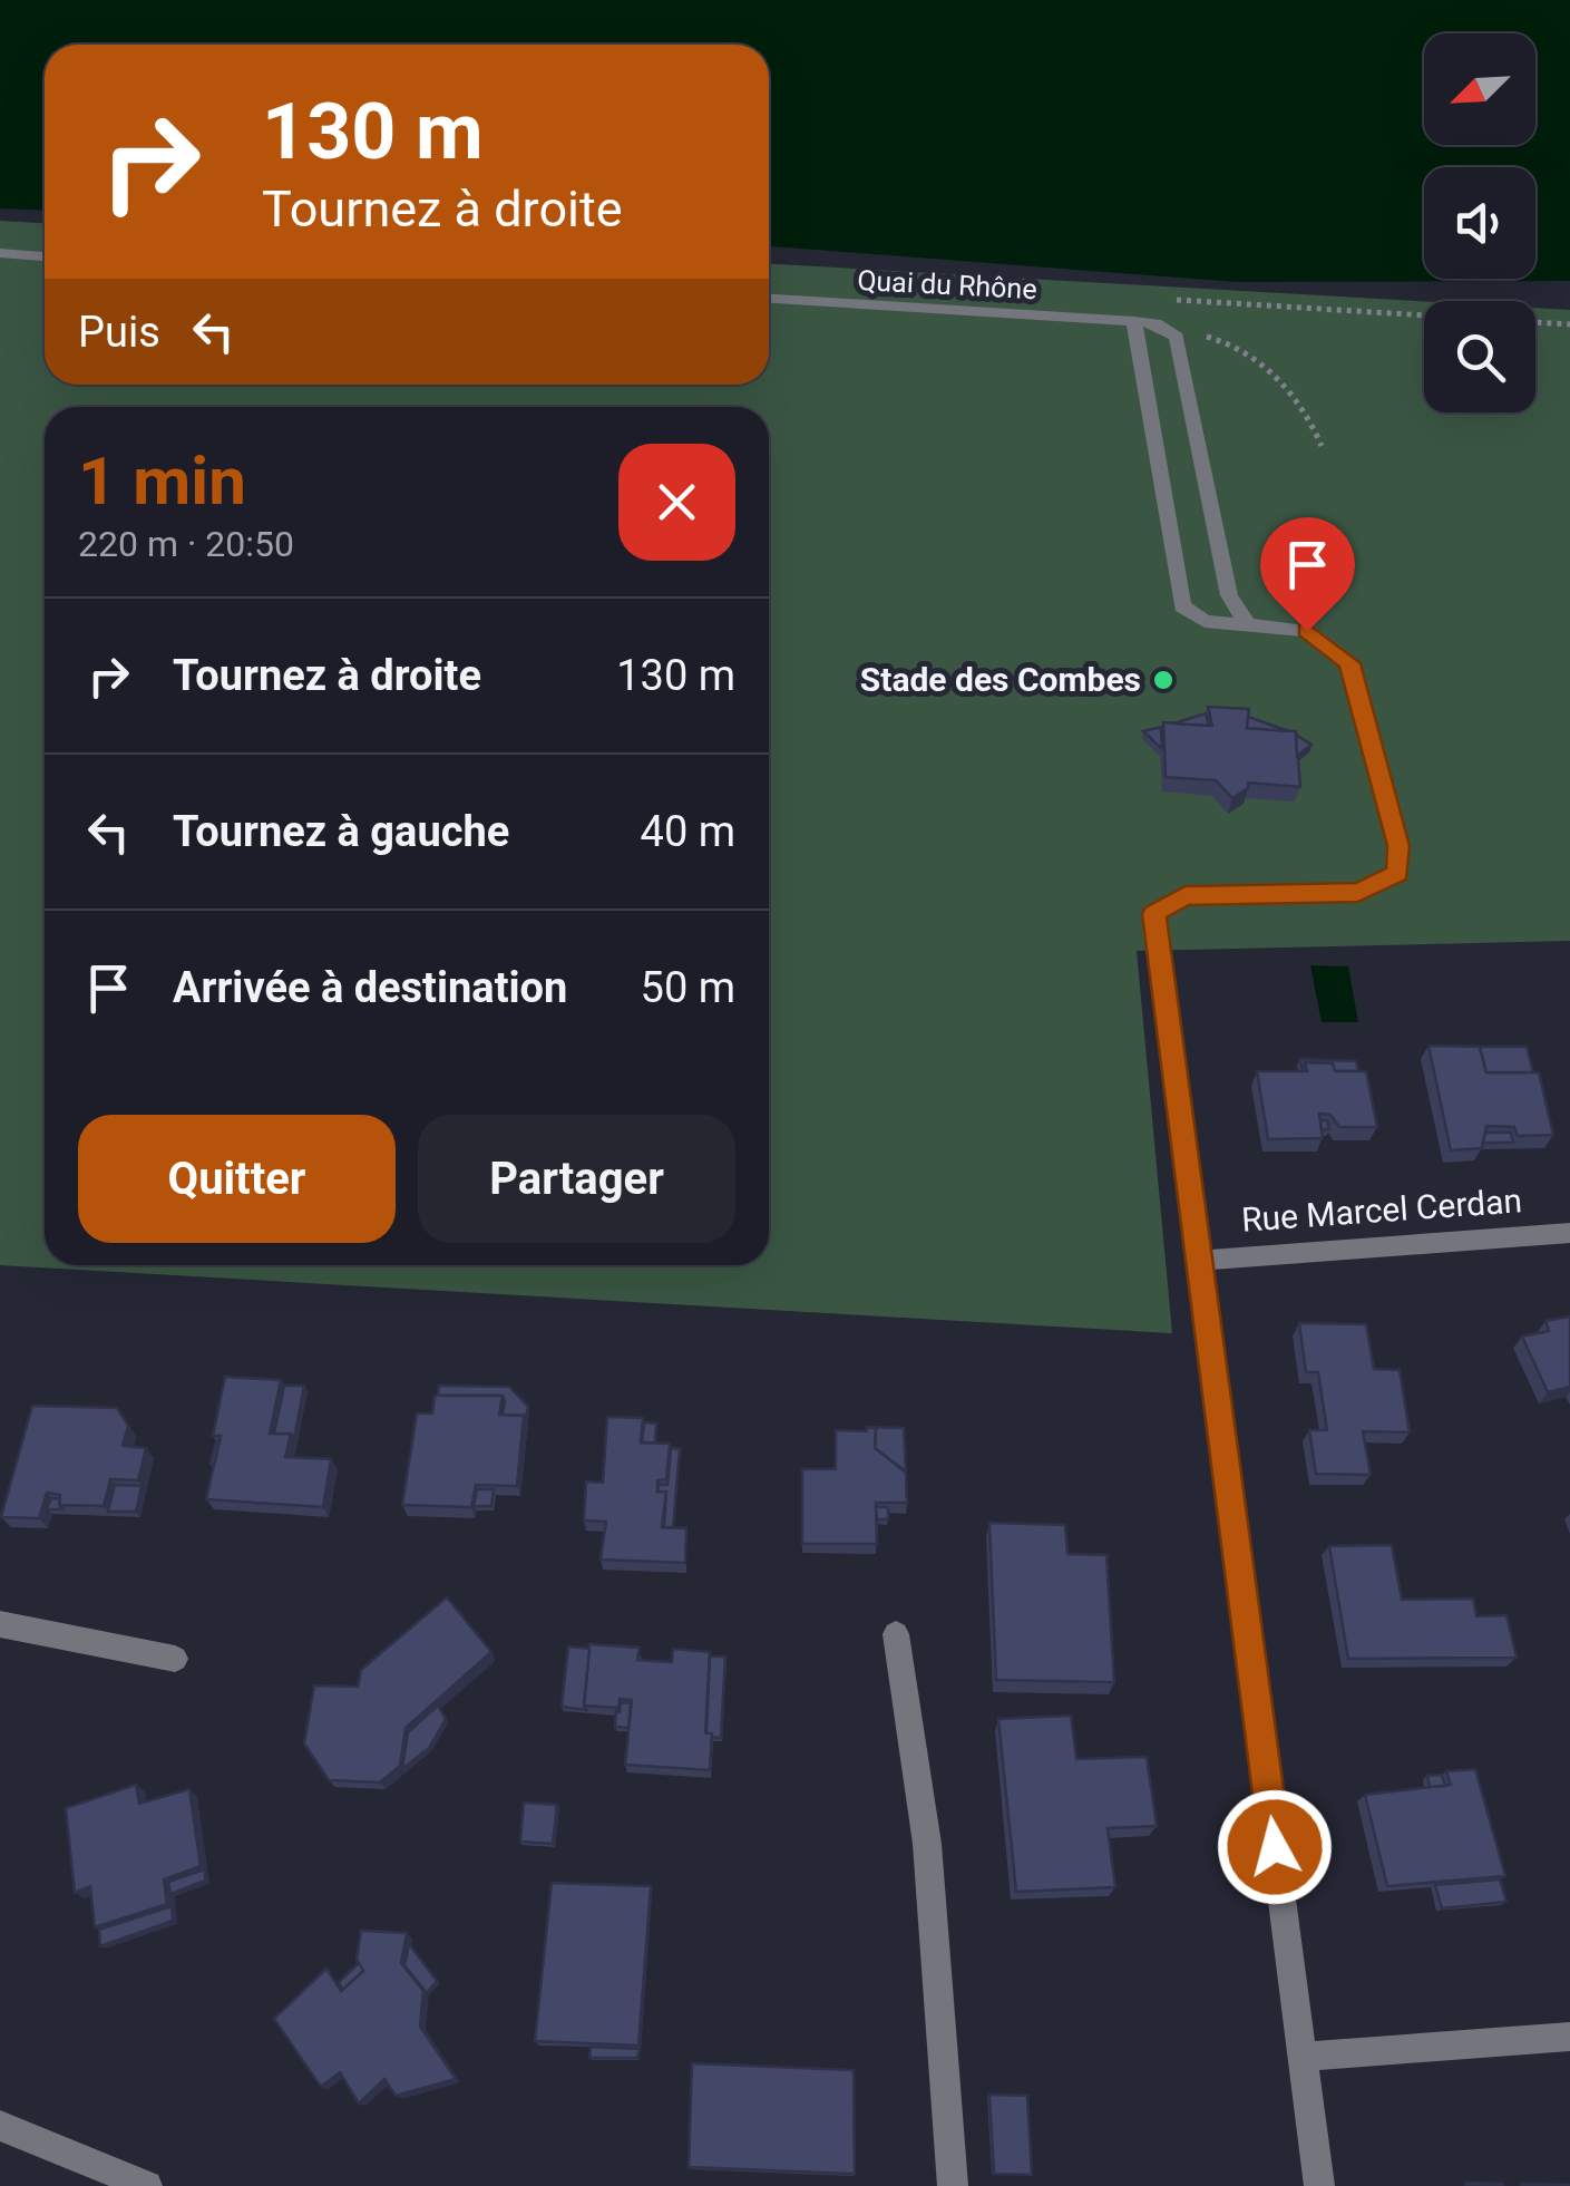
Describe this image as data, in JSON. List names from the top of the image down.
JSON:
{
  "streets": {
    "street": ["Quai du Rhône", "Rue Marcel Cerdan"]
  },
  "places": ["Stade des Combes"],
  "north": "bottom left",
  "page": {
    "turn": ["130 m", "Tournez à droite"],
    "then": "Puis",
    "heading": ["1 min", "220 m · 20:50"],
    "list": [
      {
        "name": "Tournez à droite",
        "value": "130 m"
      },
      {
        "name": "Tournez à gauche",
        "value": "40 m"
      },
      {
        "name": "Arrivée à destination",
        "value": "50 m"
      }
    ],
    "buttons": ["Quitter", "Partager"]
  }
}
